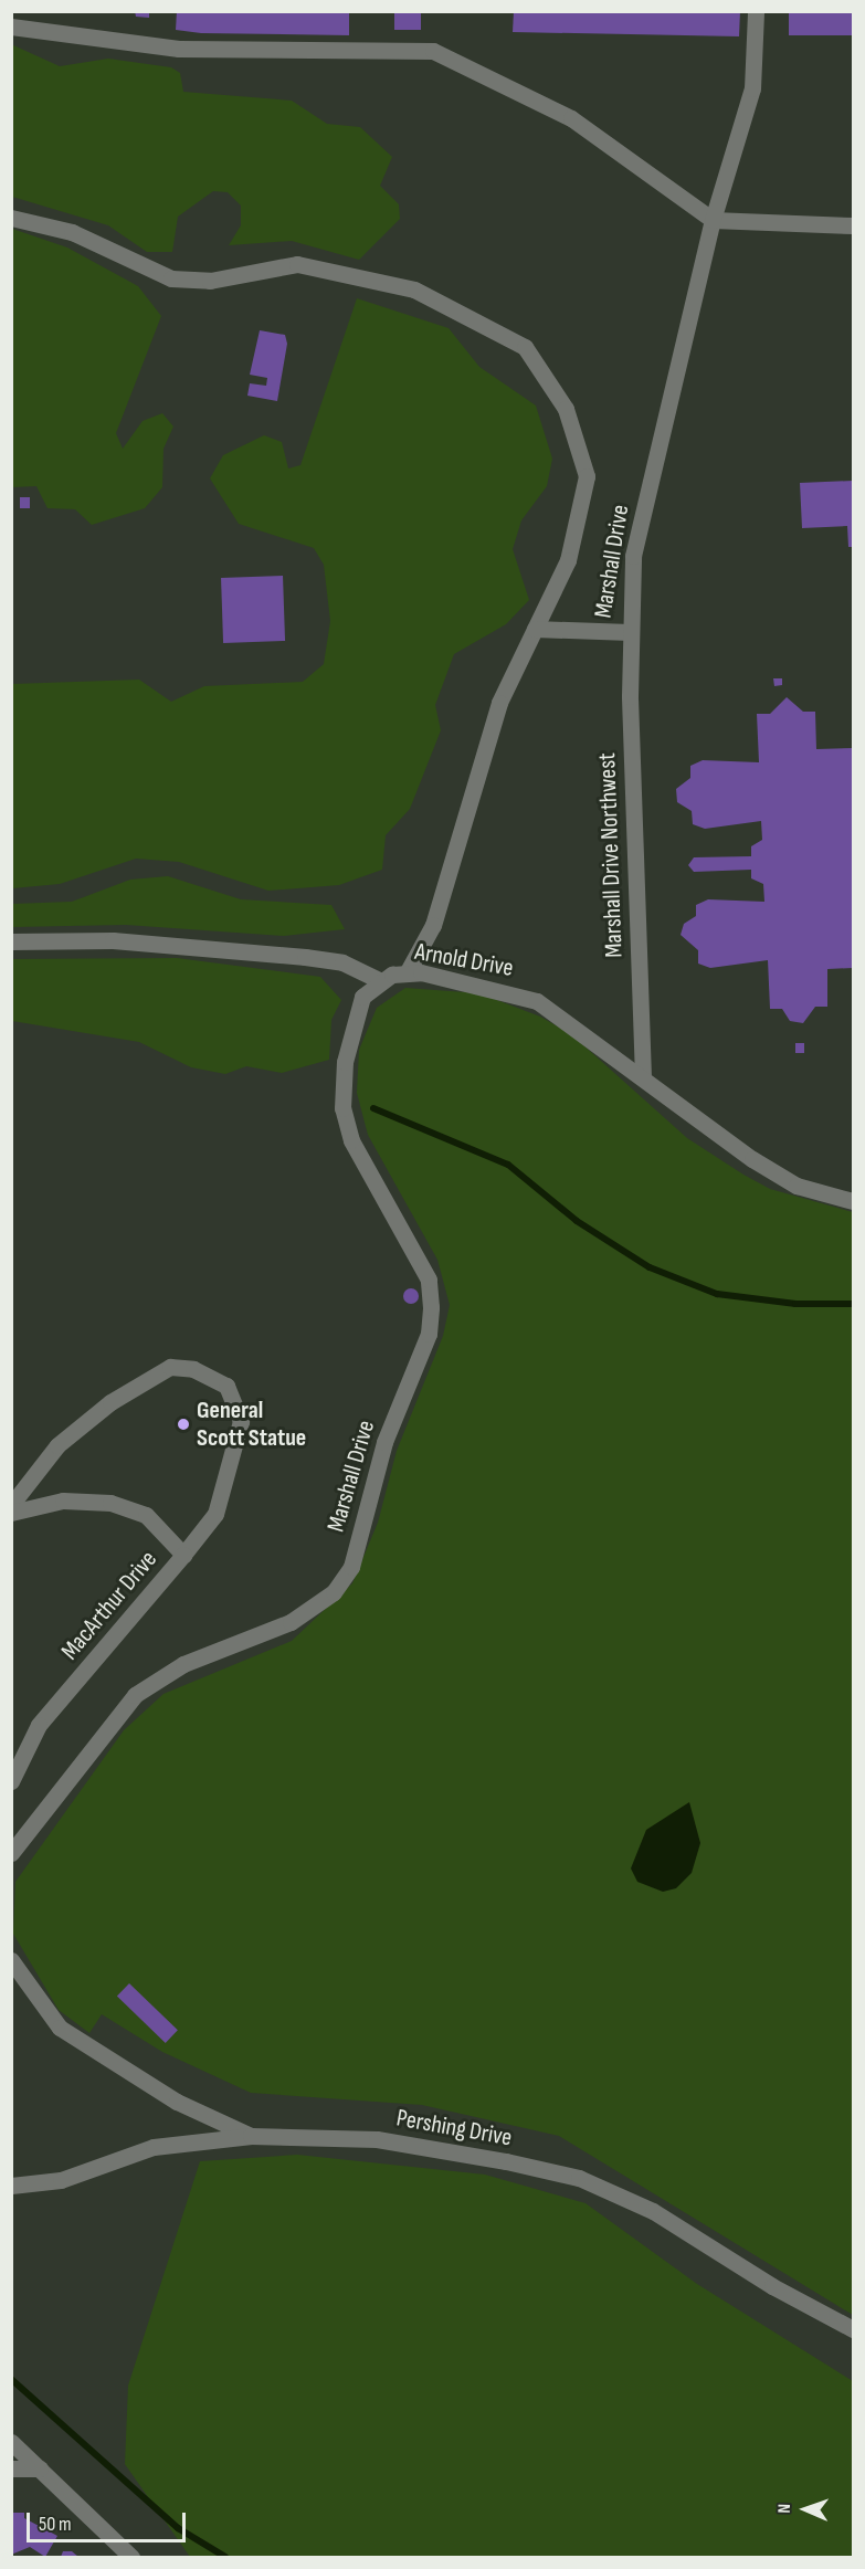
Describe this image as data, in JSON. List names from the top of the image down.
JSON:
{
  "streets": {
    "street": [
      "Marshall Drive",
      "Marshall Drive Northwest",
      "Arnold Drive",
      "MacArthur Drive",
      "Pershing Drive"
    ]
  },
  "crossings": [
    ["Marshall Drive", "Marshall Drive Northwest"],
    ["Marshall Drive", "Arnold Drive"],
    ["Marshall Drive Northwest", "Arnold Drive"]
  ],
  "places": ["General Scott Statue"],
  "scale_bar": "50 m",
  "north": "left"
}
